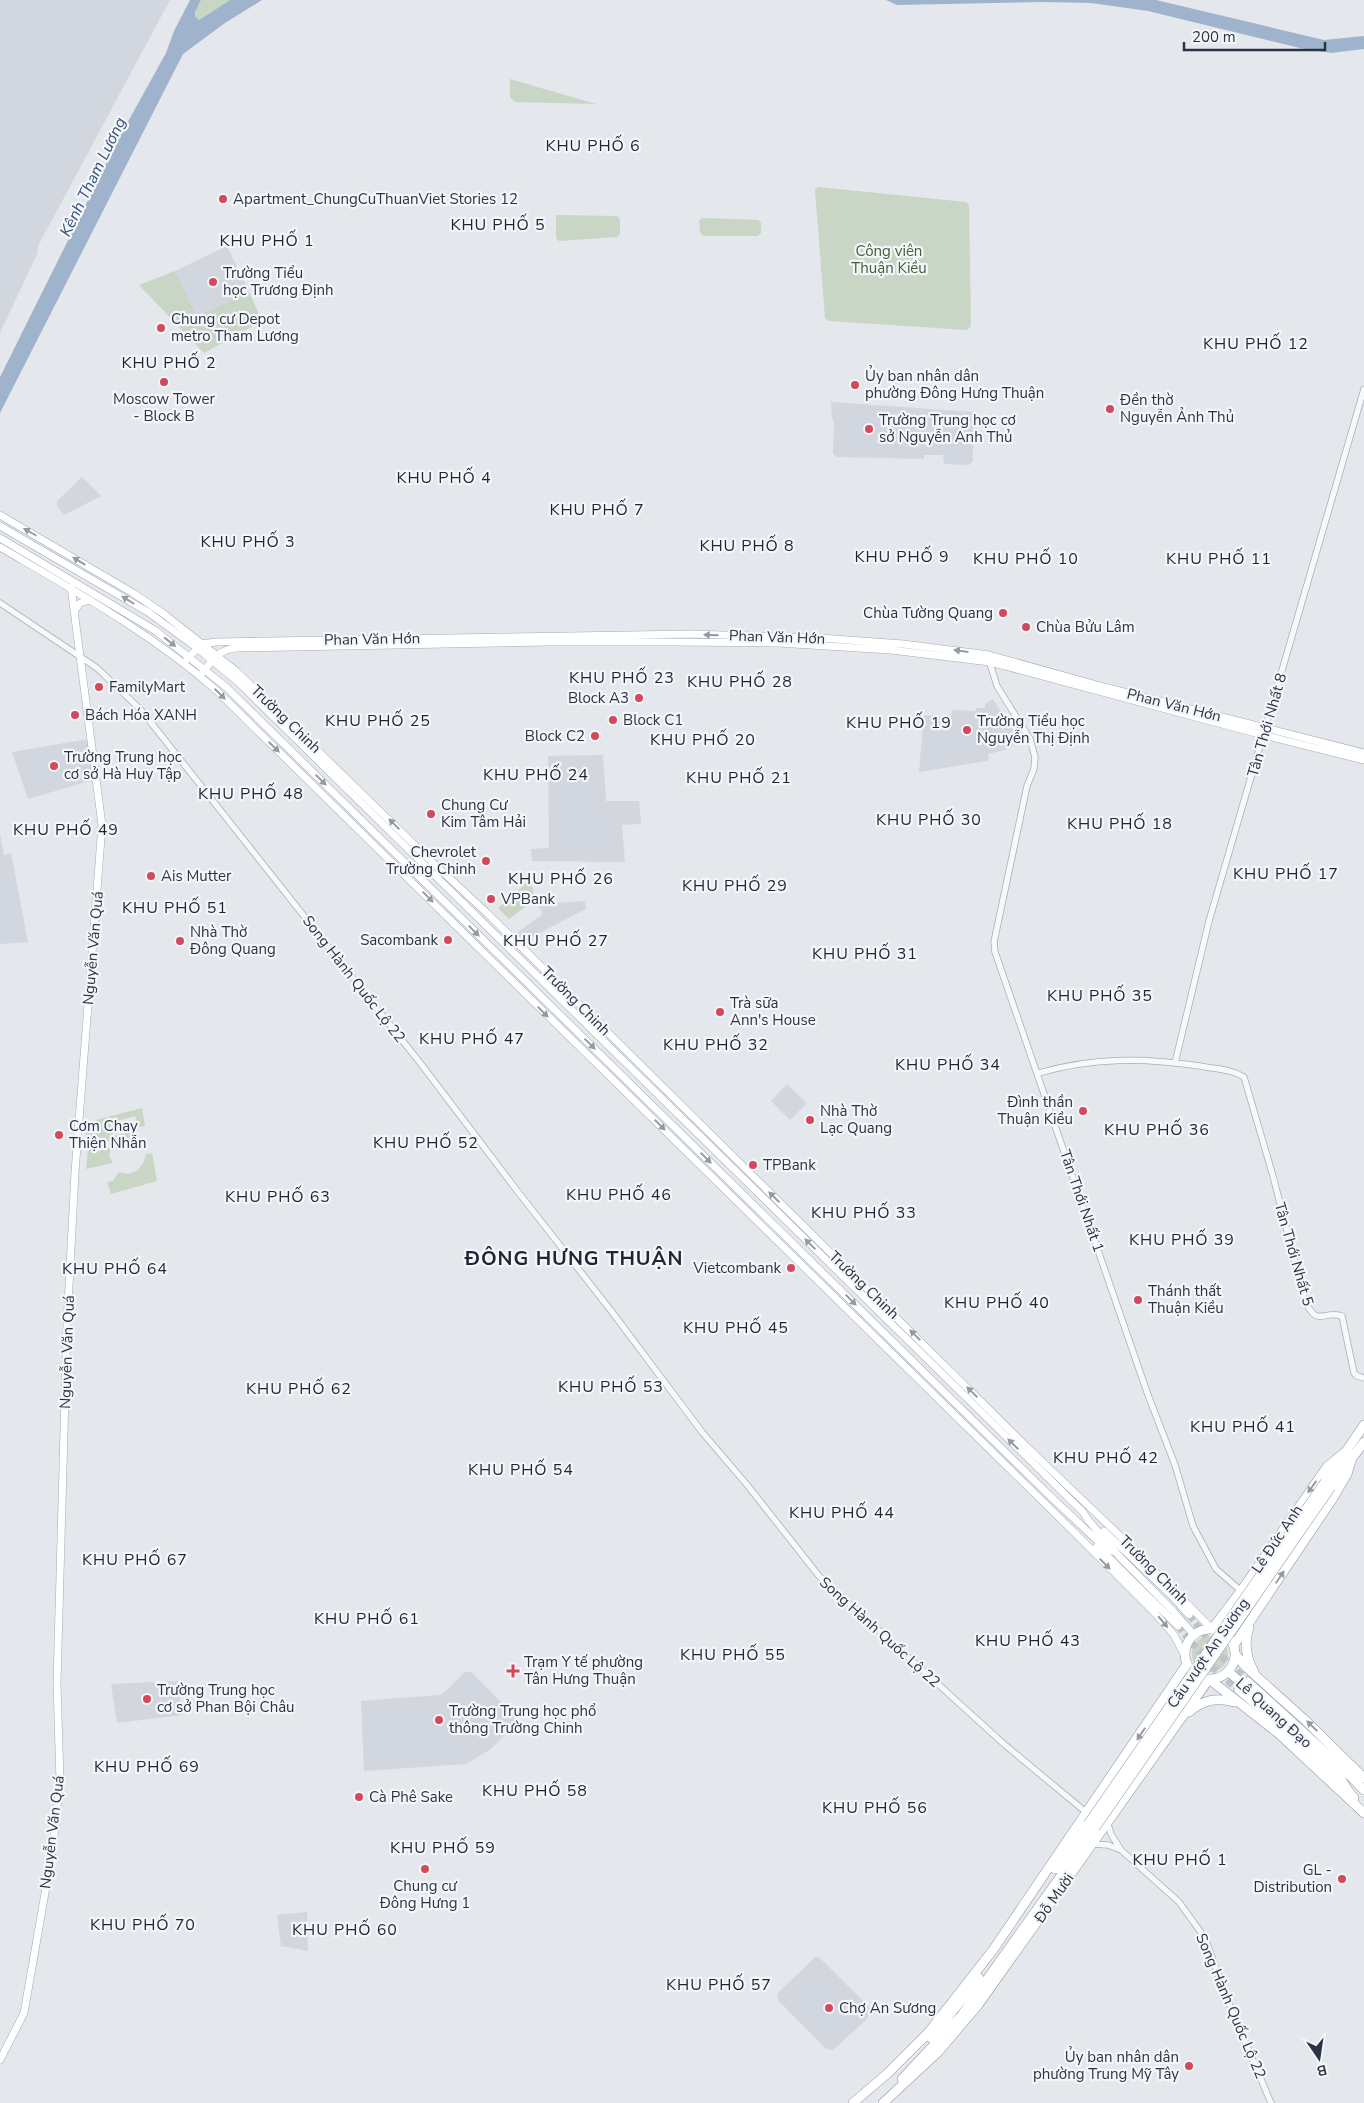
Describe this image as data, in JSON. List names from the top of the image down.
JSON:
{
  "streets": {
    "highway": [
      "Lê Đức Anh",
      "Cầu vượt An Sương",
      "Lê Quang Đạo",
      "Đỗ Mười"
    ],
    "main road": ["Phan Văn Hớn", "Trường Chinh", "Nguyễn Văn Quá"],
    "street": [
      "Tân Thới Nhất 8",
      "Song Hành Quốc Lộ 22",
      "Tân Thới Nhất 1",
      "Tân Thới Nhất 5"
    ]
  },
  "crossings": [
    ["Phan Văn Hớn", "Trường Chinh"],
    ["Phan Văn Hớn", "Tân Thới Nhất 8"],
    ["Phan Văn Hớn", "Tân Thới Nhất 1"],
    ["Trường Chinh", "Nguyễn Văn Quá"],
    ["Trường Chinh", "Lê Đức Anh"],
    ["Trường Chinh", "Lê Quang Đạo"],
    ["Trường Chinh", "Đỗ Mười"],
    ["Tân Thới Nhất 8", "Tân Thới Nhất 5"],
    ["Nguyễn Văn Quá", "Song Hành Quốc Lộ 22"],
    ["Song Hành Quốc Lộ 22", "Đỗ Mười"],
    ["Tân Thới Nhất 1", "Lê Đức Anh"],
    ["Lê Đức Anh", "Cầu vượt An Sương"],
    ["Lê Đức Anh", "Lê Quang Đạo"],
    ["Lê Đức Anh", "Đỗ Mười"],
    ["Cầu vượt An Sương", "Đỗ Mười"],
    ["Lê Quang Đạo", "Đỗ Mười"]
  ],
  "districts": [
    "KHU PHỐ 6",
    "KHU PHỐ 5",
    "KHU PHỐ 1",
    "KHU PHỐ 12",
    "KHU PHỐ 2",
    "KHU PHỐ 4",
    "KHU PHỐ 7",
    "KHU PHỐ 3",
    "KHU PHỐ 8",
    "KHU PHỐ 9",
    "KHU PHỐ 10",
    "KHU PHỐ 11",
    "KHU PHỐ 23",
    "KHU PHỐ 28",
    "KHU PHỐ 25",
    "KHU PHỐ 19",
    "KHU PHỐ 20",
    "KHU PHỐ 24",
    "KHU PHỐ 21",
    "KHU PHỐ 48",
    "KHU PHỐ 30",
    "KHU PHỐ 18",
    "KHU PHỐ 49",
    "KHU PHỐ 17",
    "KHU PHỐ 26",
    "KHU PHỐ 29",
    "KHU PHỐ 51",
    "KHU PHỐ 27",
    "KHU PHỐ 31",
    "KHU PHỐ 35",
    "KHU PHỐ 47",
    "KHU PHỐ 32",
    "KHU PHỐ 34",
    "KHU PHỐ 36",
    "KHU PHỐ 52",
    "KHU PHỐ 46",
    "KHU PHỐ 63",
    "KHU PHỐ 33",
    "KHU PHỐ 39",
    "ĐÔNG HƯNG THUẬN",
    "KHU PHỐ 64",
    "KHU PHỐ 40",
    "KHU PHỐ 45",
    "KHU PHỐ 53",
    "KHU PHỐ 62",
    "KHU PHỐ 41",
    "KHU PHỐ 42",
    "KHU PHỐ 54",
    "KHU PHỐ 44",
    "KHU PHỐ 67",
    "KHU PHỐ 61",
    "KHU PHỐ 43",
    "KHU PHỐ 55",
    "KHU PHỐ 69",
    "KHU PHỐ 58",
    "KHU PHỐ 56",
    "KHU PHỐ 59",
    "KHU PHỐ 1",
    "KHU PHỐ 70",
    "KHU PHỐ 60",
    "KHU PHỐ 57"
  ],
  "water": ["Kênh Tham Lương"],
  "parks": ["Công viên Thuận Kiều"],
  "places": {
    "other": [
      "Apartment_ChungCuThuanViet Stories 12",
      "Trường Tiểu học Trương Định",
      "Chung cư Depot metro Tham Lương",
      "Moscow Tower - Block B",
      "Ủy ban nhân dân phường Đông Hưng Thuận",
      "Đền thờ Nguyễn Ảnh Thủ",
      "Trường Trung học cơ sở Nguyễn Anh Thủ",
      "Chùa Tường Quang",
      "Chùa Bửu Lâm",
      "FamilyMart",
      "Block A3",
      "Bách Hóa XANH",
      "Block C1",
      "Trường Tiểu học Nguyễn Thị Định",
      "Block C2",
      "Trường Trung học cơ sở Hà Huy Tập",
      "Chung Cư Kim Tâm Hải",
      "Chevrolet Trường Chinh",
      "Ais Mutter",
      "VPBank",
      "Sacombank",
      "Nhà Thờ Đông Quang",
      "Trà sữa Ann's House",
      "Đình thần Thuận Kiều",
      "Nhà Thờ Lạc Quang",
      "Cơm Chay Thiện Nhẫn",
      "TPBank",
      "Vietcombank",
      "Thánh thất Thuận Kiều",
      "Trường Trung học cơ sở Phan Bội Châu",
      "Trường Trung học phổ thông Trường Chinh",
      "Cà Phê Sake",
      "Chung cư Đông Hưng 1",
      "GL - Distribution",
      "Chợ An Sương",
      "Ủy ban nhân dân phường Trung Mỹ Tây"
    ],
    "health": ["Trạm Y tế phường Tân Hưng Thuận"]
  },
  "scale_bar": "200 m",
  "north": "bottom"
}
